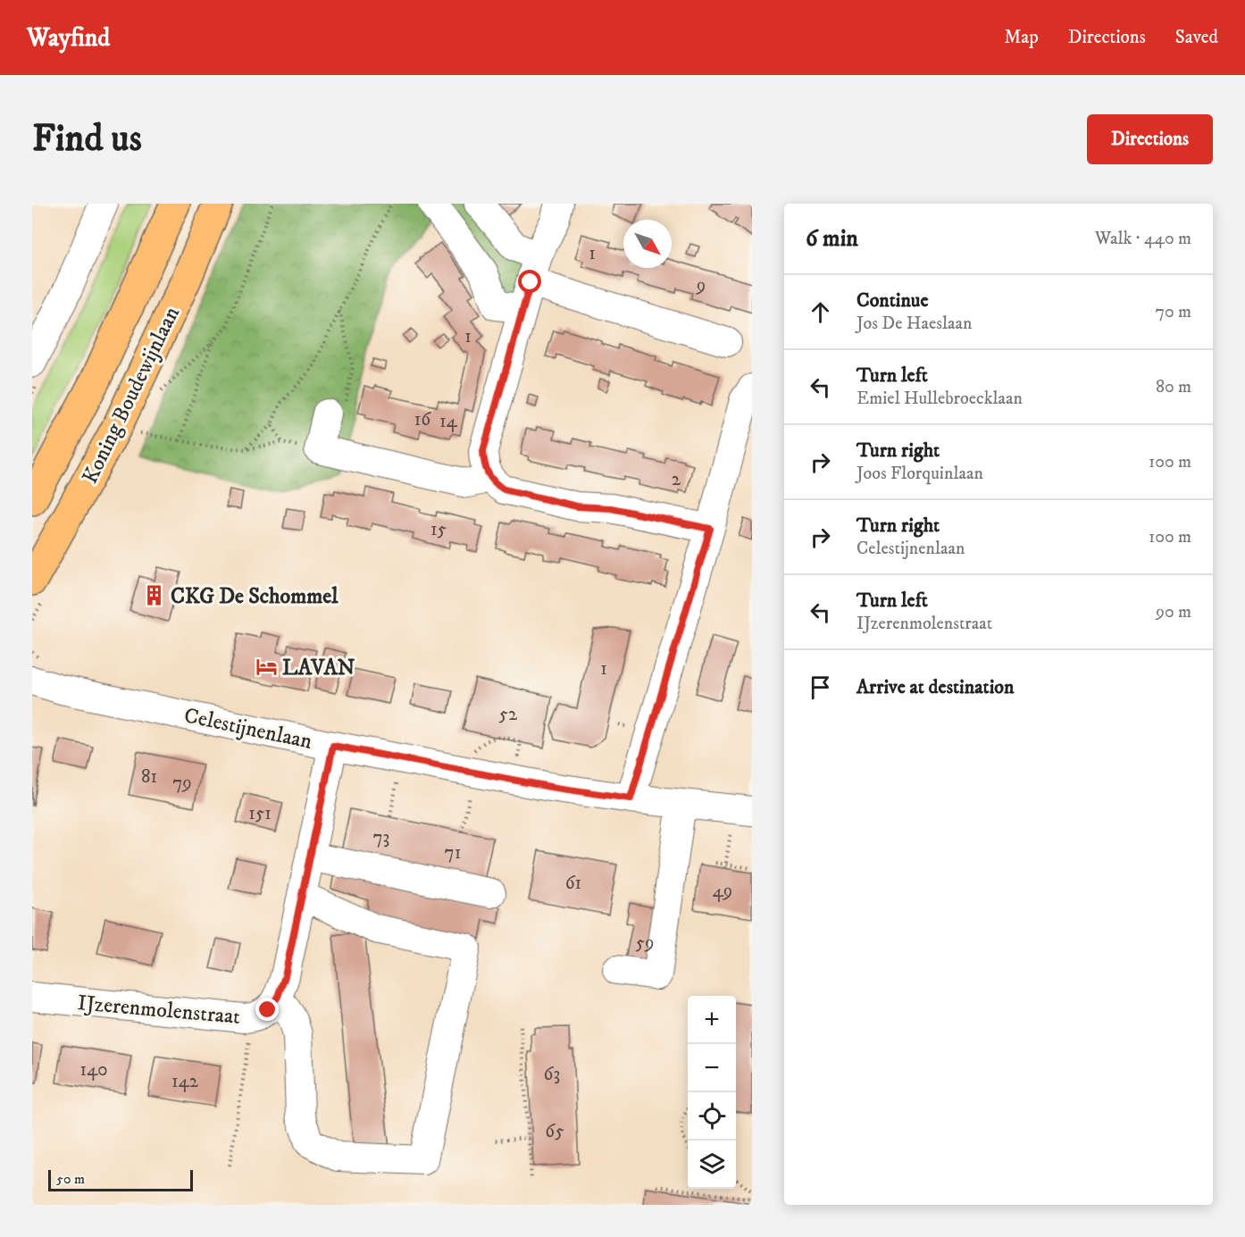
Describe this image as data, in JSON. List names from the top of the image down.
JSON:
{
  "streets": {
    "highway": ["Koning Boudewijnlaan"],
    "street": ["Celestijnenlaan", "IJzerenmolenstraat"]
  },
  "crossings": [
    ["Celestijnenlaan", "IJzerenmolenstraat"]
  ],
  "places": {
    "building": ["CKG De Schommel"],
    "hotel": ["LAVAN"]
  },
  "house_numbers": [
    "1",
    "9",
    "1",
    "16",
    "14",
    "2",
    "15",
    "1",
    "52",
    "81",
    "79",
    "151",
    "73",
    "71",
    "61",
    "49",
    "59",
    "140",
    "63",
    "142",
    "65"
  ],
  "scale_bar": "50 m",
  "north": "bottom right",
  "page": {
    "header": "Wayfind",
    "nav": ["Map", "Directions", "Saved"],
    "buttons": "Directions",
    "title": "Find us",
    "heading": ["6 min", "Walk · 440 m"],
    "list": [
      ["Continue", "Jos De Haeslaan", "70 m"],
      ["Turn left", "Emiel Hullebroecklaan", "80 m"],
      ["Turn right", "Joos Florquinlaan", "100 m"],
      ["Turn right", "Celestijnenlaan", "100 m"],
      ["Turn left", "IJzerenmolenstraat", "90 m"],
      "Arrive at destination"
    ],
    "map_buttons": ["+", "−"],
    "scale": "50 m"
  }
}
